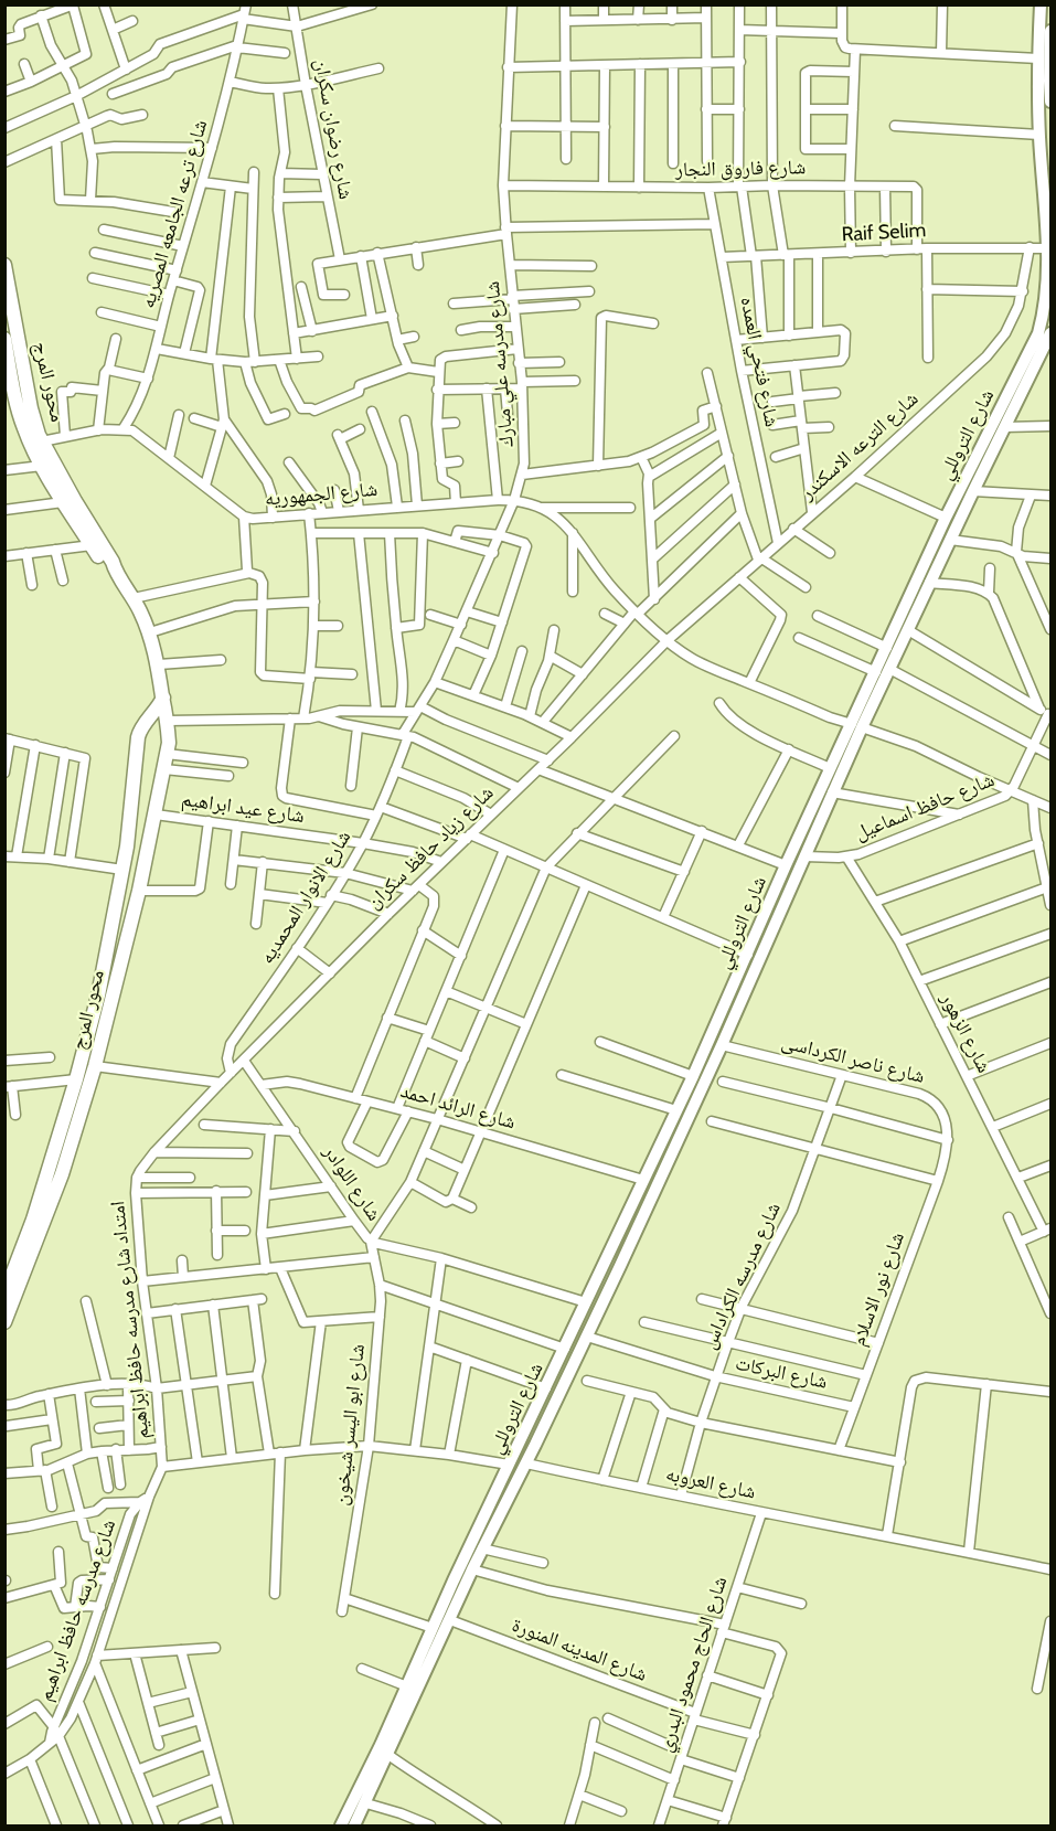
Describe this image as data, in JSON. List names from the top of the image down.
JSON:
{
  "streets": {
    "main road": ["محور المرج"],
    "street": [
      "شارع رضوان سكران",
      "شارع فاروق النجار",
      "شارع ترعه الجامعه المصريه",
      "Raif Selim",
      "شارع فتحي العمده",
      "شارع مدرسه علي مبارك",
      "شارع التروللي",
      "شارع الترعه الاسكندر",
      "شارع الجمهوريه",
      "شارع حافظ اسماعيل",
      "شارع عيد ابراهيم",
      "شارع زياد حافظ سكران",
      "شارع الانوار المحمديه",
      "شارع الزهور",
      "شارع ناصر الكرداسى",
      "شارع الرائد احمد",
      "شارع اللوادر",
      "شارع مدرسه الكراداس",
      "شارع نور الاسلام",
      "امتداد شارع مدرسه حافظ ابراهيم",
      "شارع البركات",
      "شارع ابو اليسر شيخون",
      "شارع العروبه",
      "شارع مدرسه حافظ ابراهيم",
      "شارع المدينه المنورة",
      "شارع الحاج محمود البدري"
    ]
  },
  "crossings": [
    ["شارع فاروق النجار", "Raif Selim"],
    ["شارع فاروق النجار", "شارع فتحي العمده"],
    ["شارع فاروق النجار", "شارع مدرسه علي مبارك"],
    ["شارع ترعه الجامعه المصريه", "شارع الجمهوريه"],
    ["Raif Selim", "شارع فتحي العمده"],
    ["Raif Selim", "شارع التروللي"],
    ["Raif Selim", "شارع الترعه الاسكندر"],
    ["شارع فتحي العمده", "شارع الترعه الاسكندر"],
    ["شارع مدرسه علي مبارك", "شارع الجمهوريه"],
    ["شارع مدرسه علي مبارك", "شارع الانوار المحمديه"],
    ["محور المرج", "شارع عيد ابراهيم"],
    ["شارع التروللي", "شارع حافظ اسماعيل"],
    ["شارع التروللي", "شارع ناصر الكرداسى"],
    ["شارع التروللي", "شارع الرائد احمد"],
    ["شارع التروللي", "شارع اللوادر"],
    ["شارع التروللي", "شارع البركات"],
    ["شارع التروللي", "شارع العروبه"],
    ["شارع التروللي", "شارع المدينه المنورة"],
    ["شارع الترعه الاسكندر", "شارع زياد حافظ سكران"],
    ["شارع حافظ اسماعيل", "شارع الزهور"],
    ["شارع عيد ابراهيم", "شارع زياد حافظ سكران"],
    ["شارع عيد ابراهيم", "شارع الانوار المحمديه"],
    ["شارع زياد حافظ سكران", "شارع الانوار المحمديه"],
    ["شارع زياد حافظ سكران", "شارع اللوادر"],
    ["شارع زياد حافظ سكران", "امتداد شارع مدرسه حافظ ابراهيم"],
    ["شارع ناصر الكرداسى", "شارع مدرسه الكراداس"],
    ["شارع ناصر الكرداسى", "شارع نور الاسلام"],
    ["شارع الرائد احمد", "شارع اللوادر"],
    ["شارع اللوادر", "شارع ابو اليسر شيخون"],
    ["شارع مدرسه الكراداس", "شارع البركات"],
    ["شارع مدرسه الكراداس", "شارع العروبه"],
    ["شارع نور الاسلام", "شارع البركات"],
    ["امتداد شارع مدرسه حافظ ابراهيم", "شارع مدرسه حافظ ابراهيم"],
    ["شارع العروبه", "شارع الحاج محمود البدري"],
    ["شارع المدينه المنورة", "شارع الحاج محمود البدري"]
  ]
}
